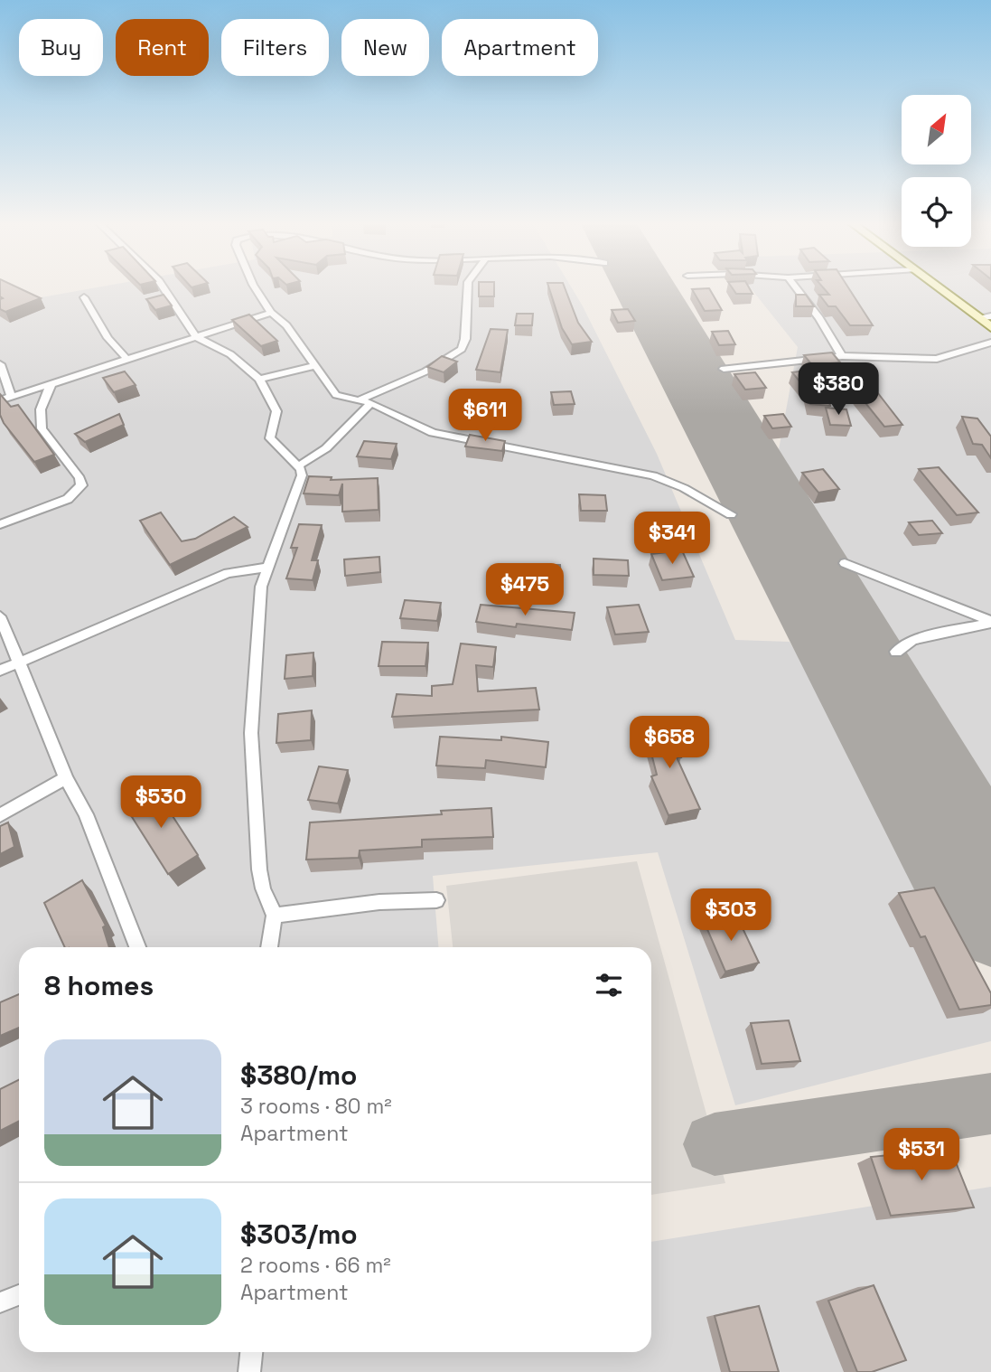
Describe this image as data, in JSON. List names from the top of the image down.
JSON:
{
  "north": "top right",
  "page": {
    "chip": [
      "Buy",
      "Rent",
      "Filters",
      "New",
      "Apartment"
    ],
    "price": [
      "$380",
      "$611",
      "$341",
      "$475",
      "$658",
      "$530",
      "$303",
      "$531"
    ],
    "heading": "8 homes",
    "list": [
      {
        "name": "$380/mo",
        "note": "3 rooms · 80 m² · Apartment"
      },
      {
        "name": "$303/mo",
        "note": "2 rooms · 66 m² · Apartment"
      }
    ]
  }
}
